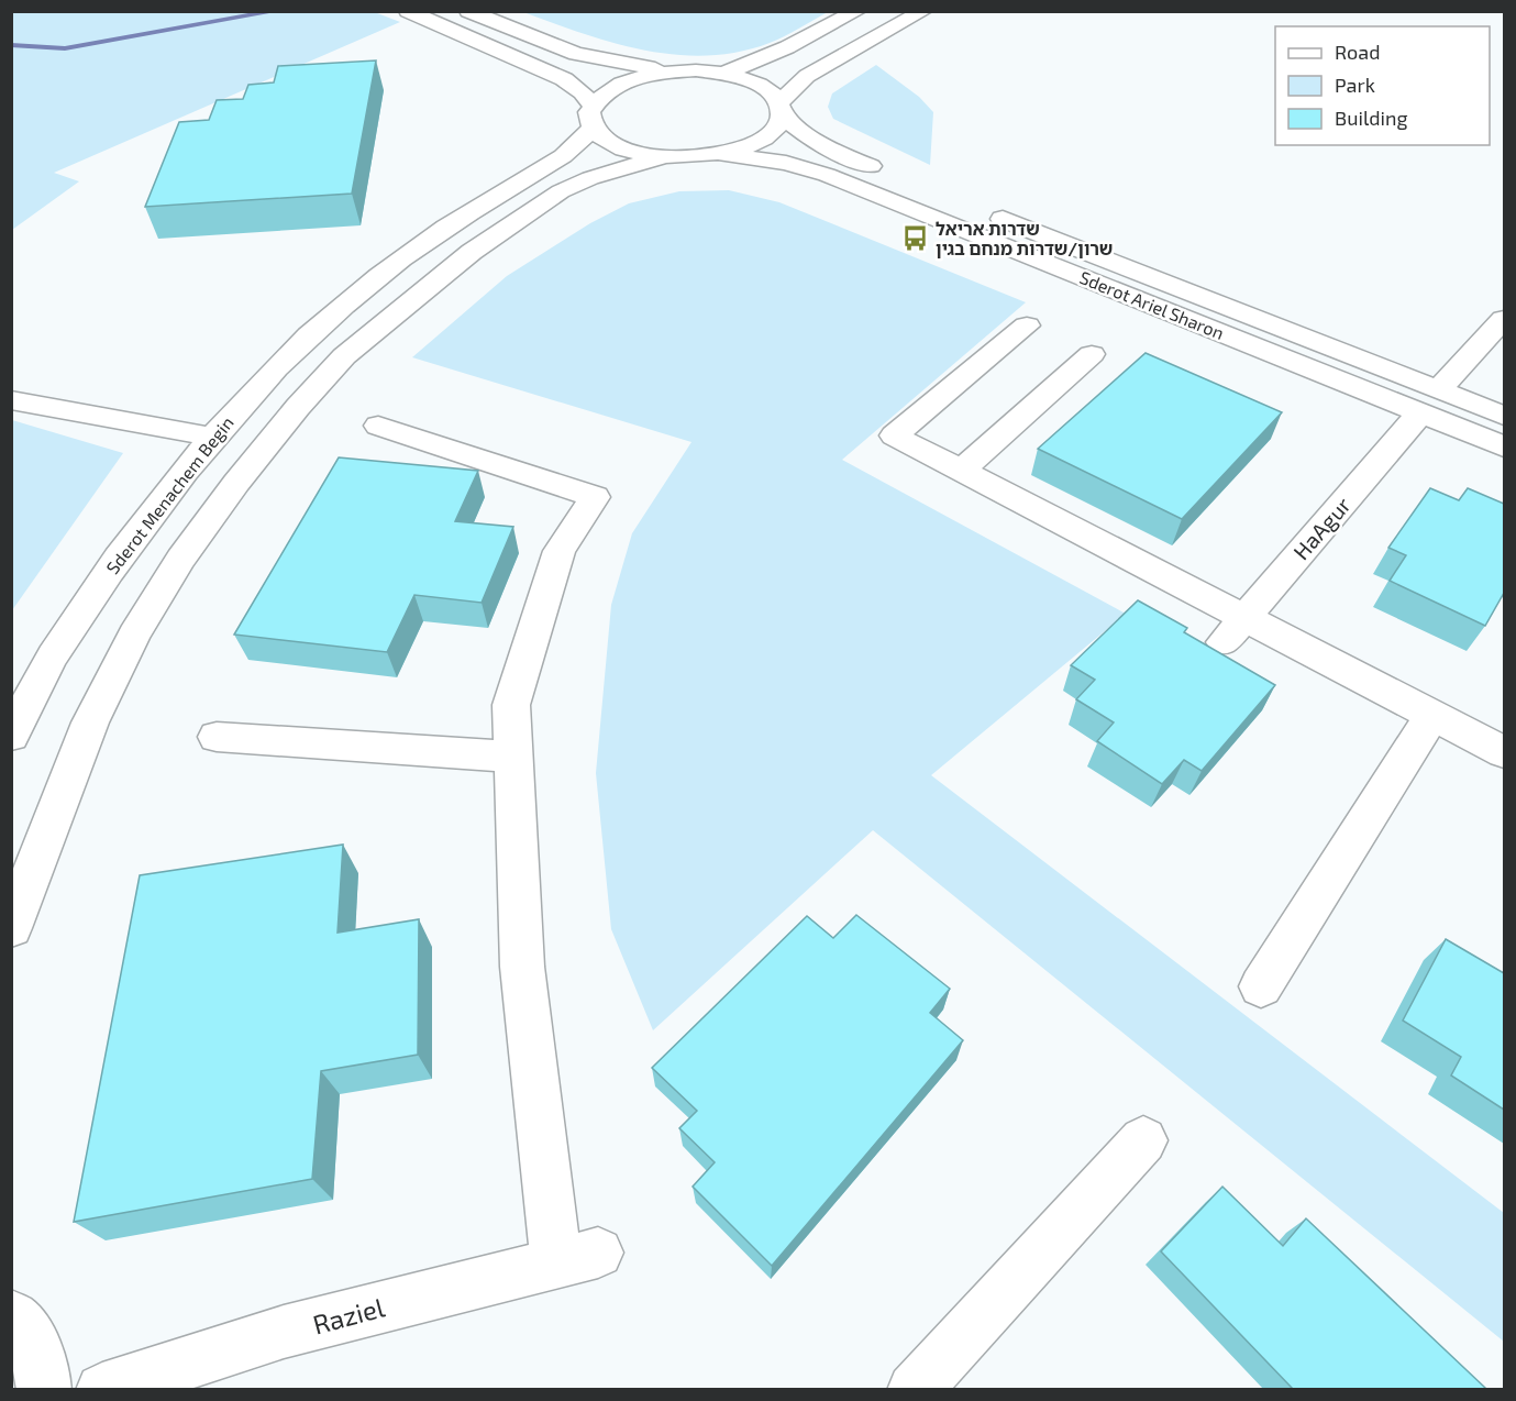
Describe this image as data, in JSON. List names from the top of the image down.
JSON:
{
  "streets": {
    "street": [
      "Sderot Ariel Sharon",
      "Sderot Menachem Begin",
      "HaAgur",
      "Raziel"
    ]
  },
  "crossings": [
    ["Sderot Ariel Sharon", "HaAgur"]
  ],
  "places": {
    "bus stop": ["שדרות אריאל שרון/שדרות מנחם בגין"]
  },
  "legend": ["Road", "Park", "Building"]
}
